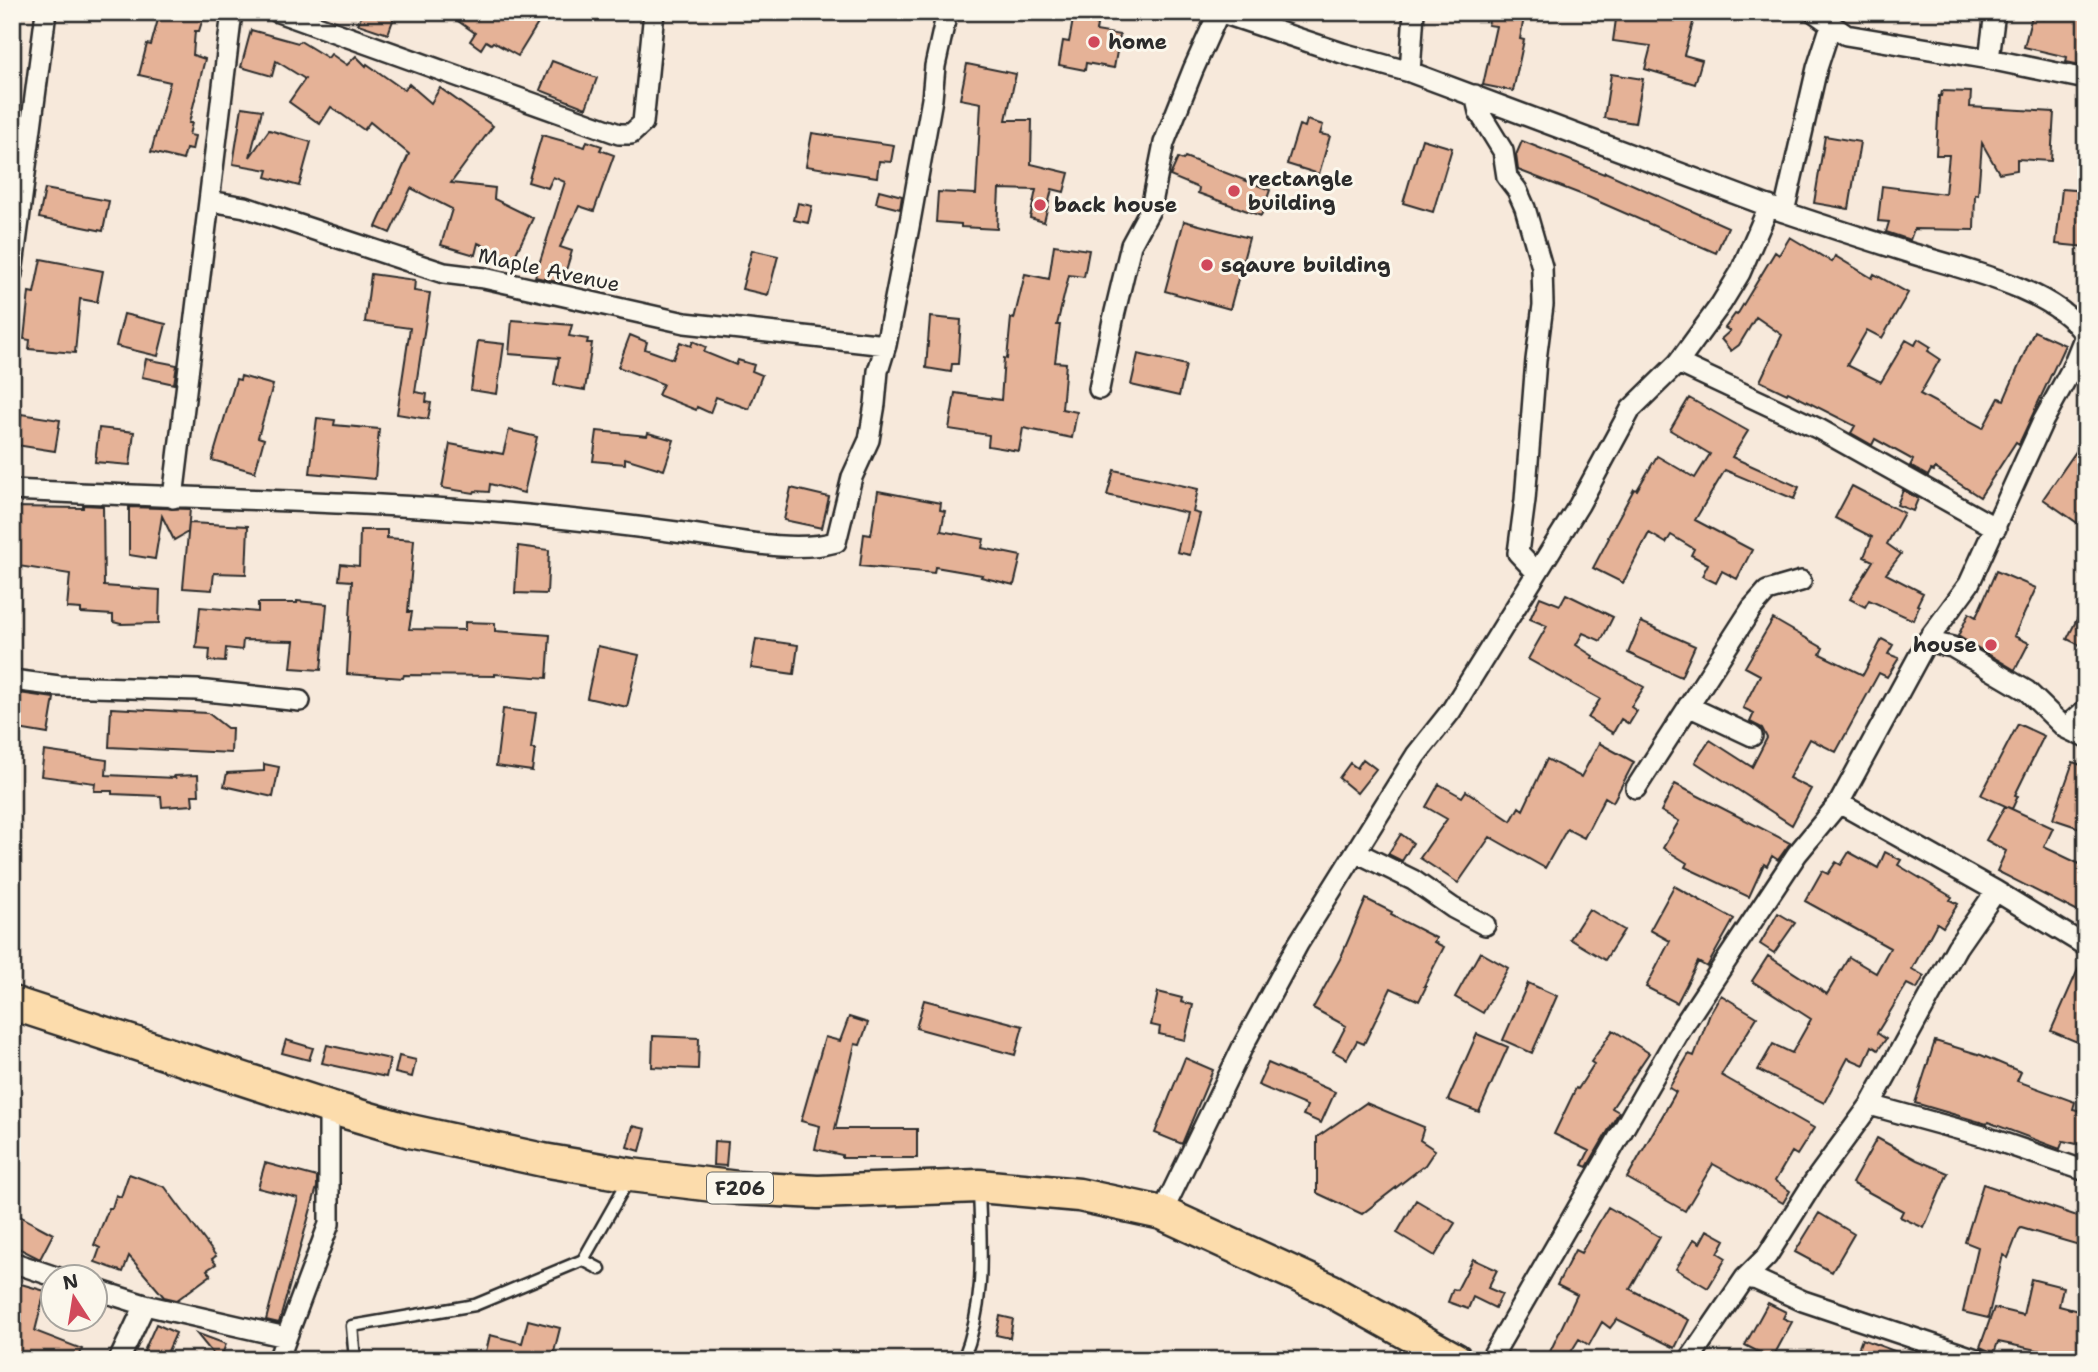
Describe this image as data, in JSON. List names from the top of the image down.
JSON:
{
  "streets": {
    "main road": ["F206"],
    "street": ["Maple Avenue"]
  },
  "places": [
    "home",
    "rectangle building",
    "back house",
    "sqaure building",
    "house"
  ],
  "north": "top"
}
